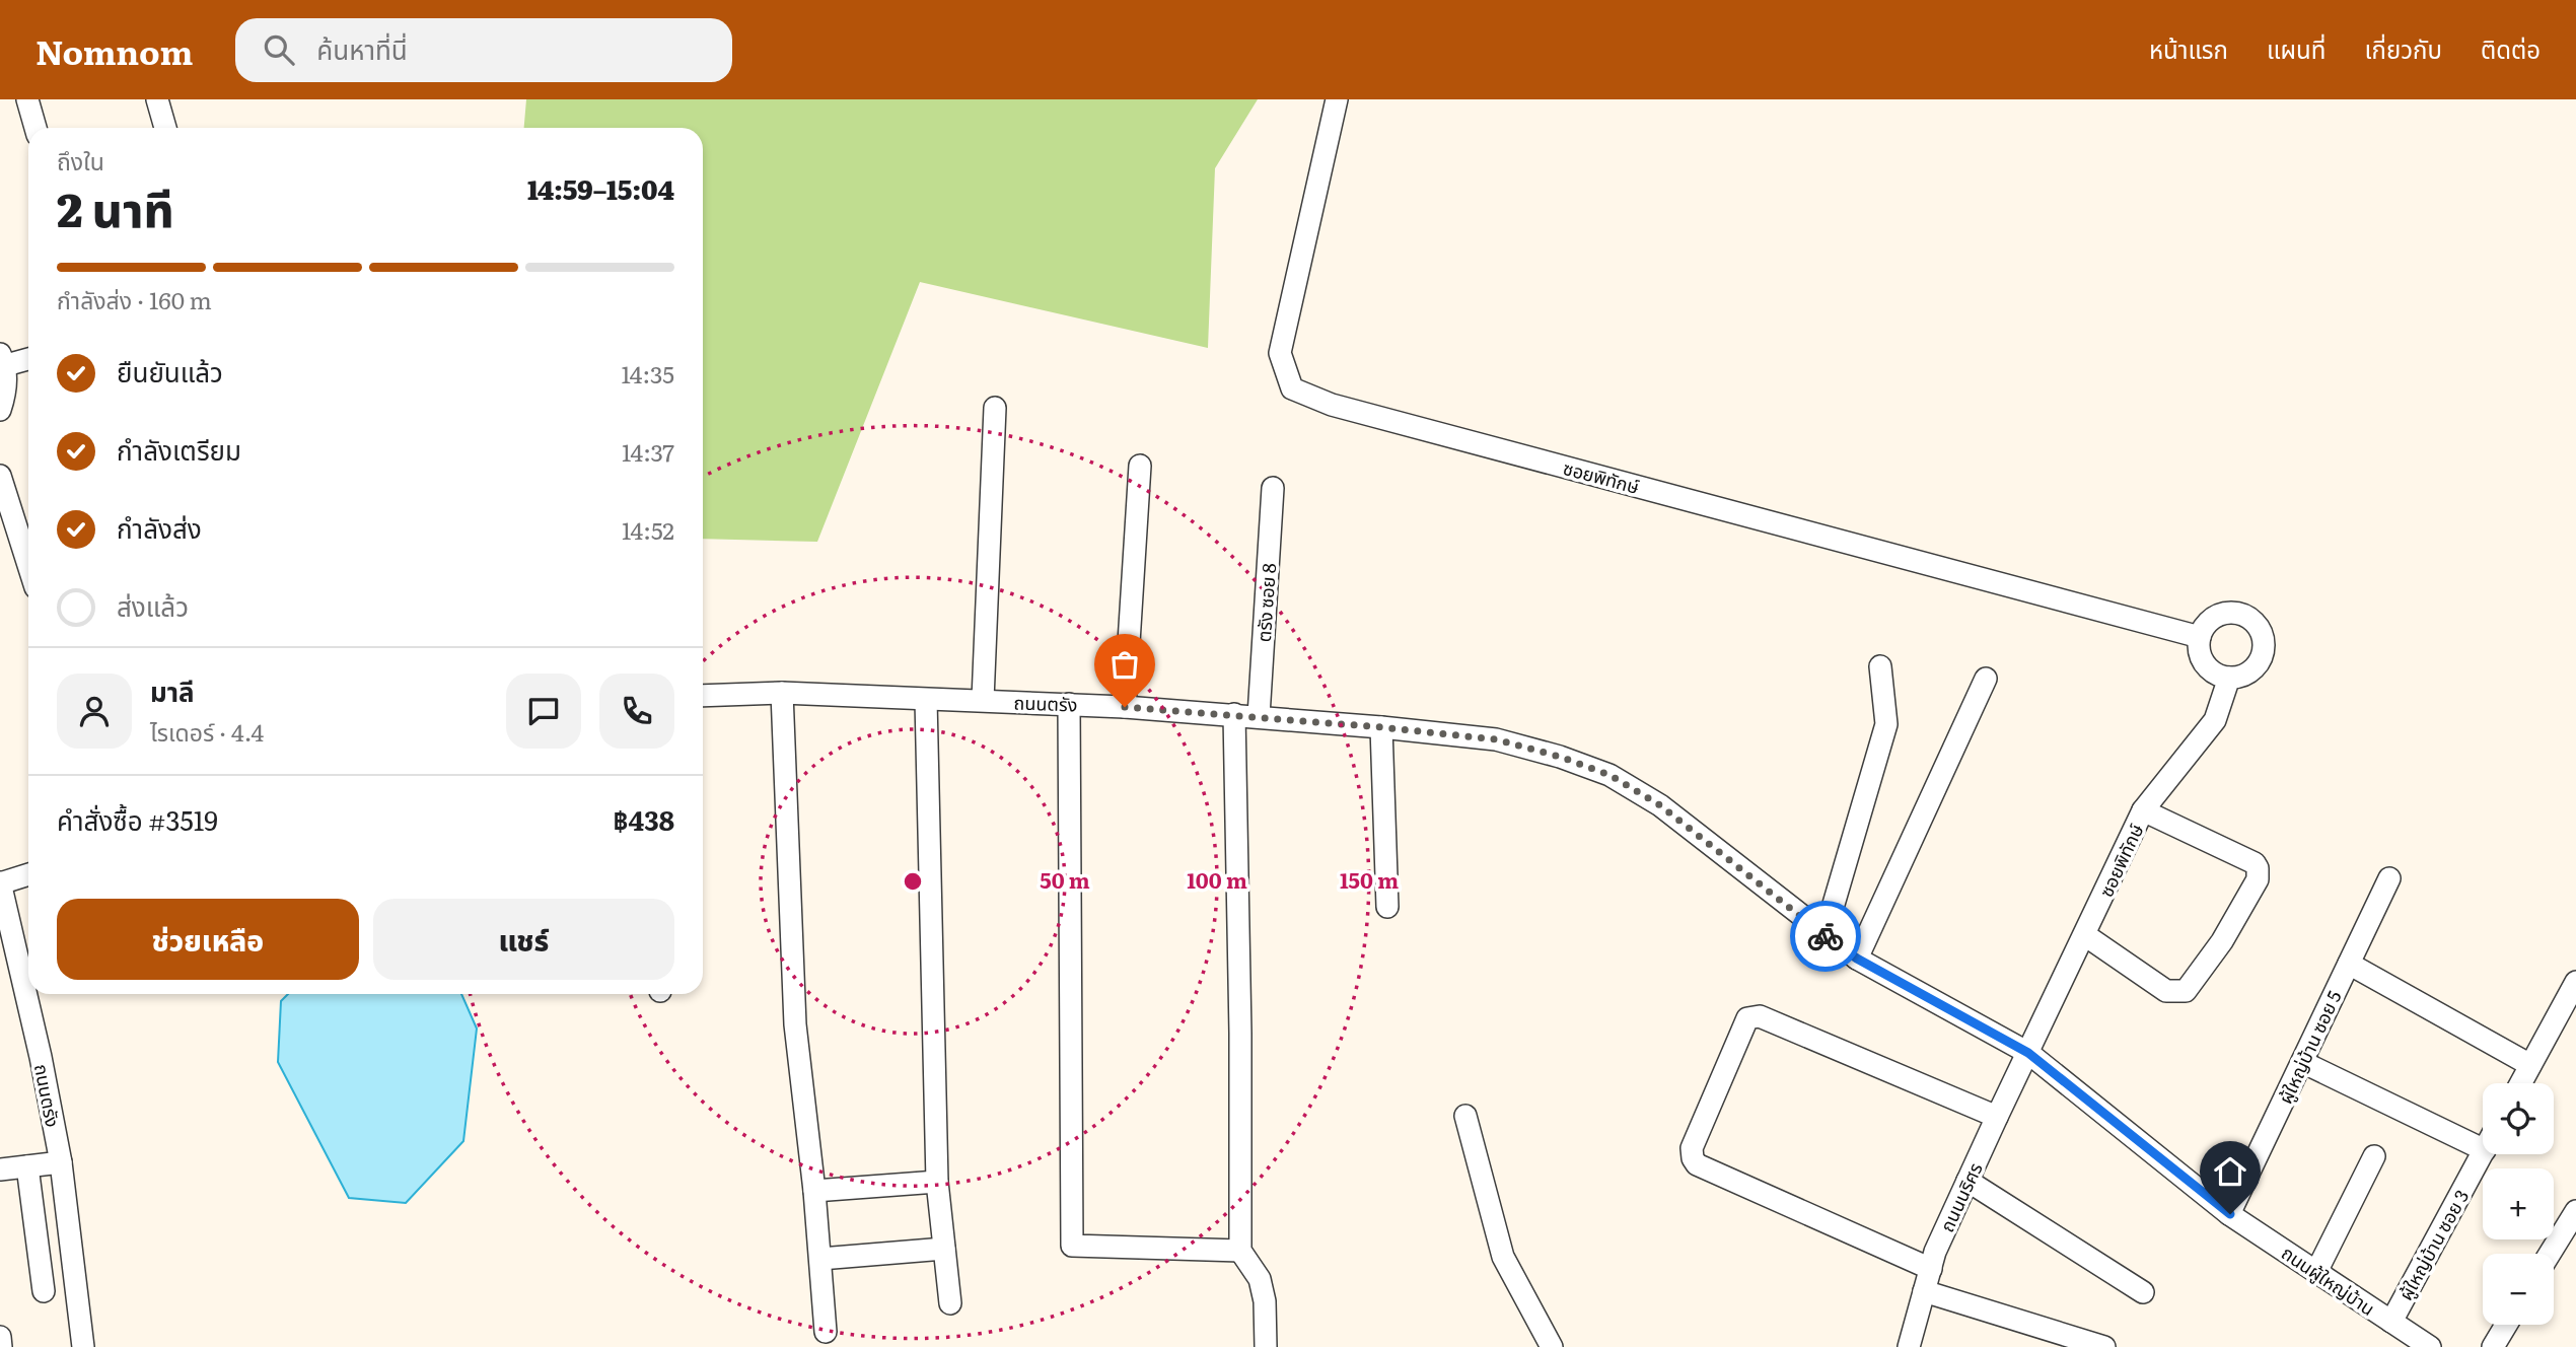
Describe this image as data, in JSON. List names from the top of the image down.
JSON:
{
  "streets": {
    "street": [
      "ซอยพิทักษ์",
      "ตรัง ซอย 8",
      "ถนนตรัง",
      "ผู้ใหญ่บ้าน ซอย 5",
      "ถนนนริศร",
      "ผู้ใหญ่บ้าน ซอย 3",
      "ถนนผู้ใหญ่บ้าน"
    ]
  },
  "crossings": [
    ["ซอยพิทักษ์", "ถนนตรัง"],
    ["ซอยพิทักษ์", "ถนนนริศร"],
    ["ซอยพิทักษ์", "ถนนผู้ใหญ่บ้าน"],
    ["ตรัง ซอย 8", "ถนนตรัง"],
    ["ถนนตรัง", "ถนนนริศร"],
    ["ถนนตรัง", "ถนนผู้ใหญ่บ้าน"],
    ["ผู้ใหญ่บ้าน ซอย 5", "ถนนผู้ใหญ่บ้าน"],
    ["ถนนนริศร", "ถนนผู้ใหญ่บ้าน"],
    ["ผู้ใหญ่บ้าน ซอย 3", "ถนนผู้ใหญ่บ้าน"]
  ],
  "page": {
    "header": "Nomnom",
    "search": "ค้นหาที่นี่",
    "nav": [
      "หน้าแรก",
      "แผนที่",
      "เกี่ยวกับ",
      "ติดต่อ"
    ],
    "heading": ["2 นาที", "ถึงใน", "14:59–15:04"],
    "panel": [
      "มาลี",
      "ไรเดอร์ · 4.4",
      "คำสั่งซื้อ #3519",
      "฿438"
    ],
    "bar": "กำลังส่ง · 160 m",
    "list": [
      ["ยืนยันแล้ว", "14:35"],
      ["กำลังเตรียม", "14:37"],
      ["กำลังส่ง", "14:52"],
      "ส่งแล้ว"
    ],
    "buttons": ["ช่วยเหลือ", "แชร์"],
    "map_buttons": ["+", "−"]
  },
  "rings": ["50 m", "100 m", "150 m"]
}
